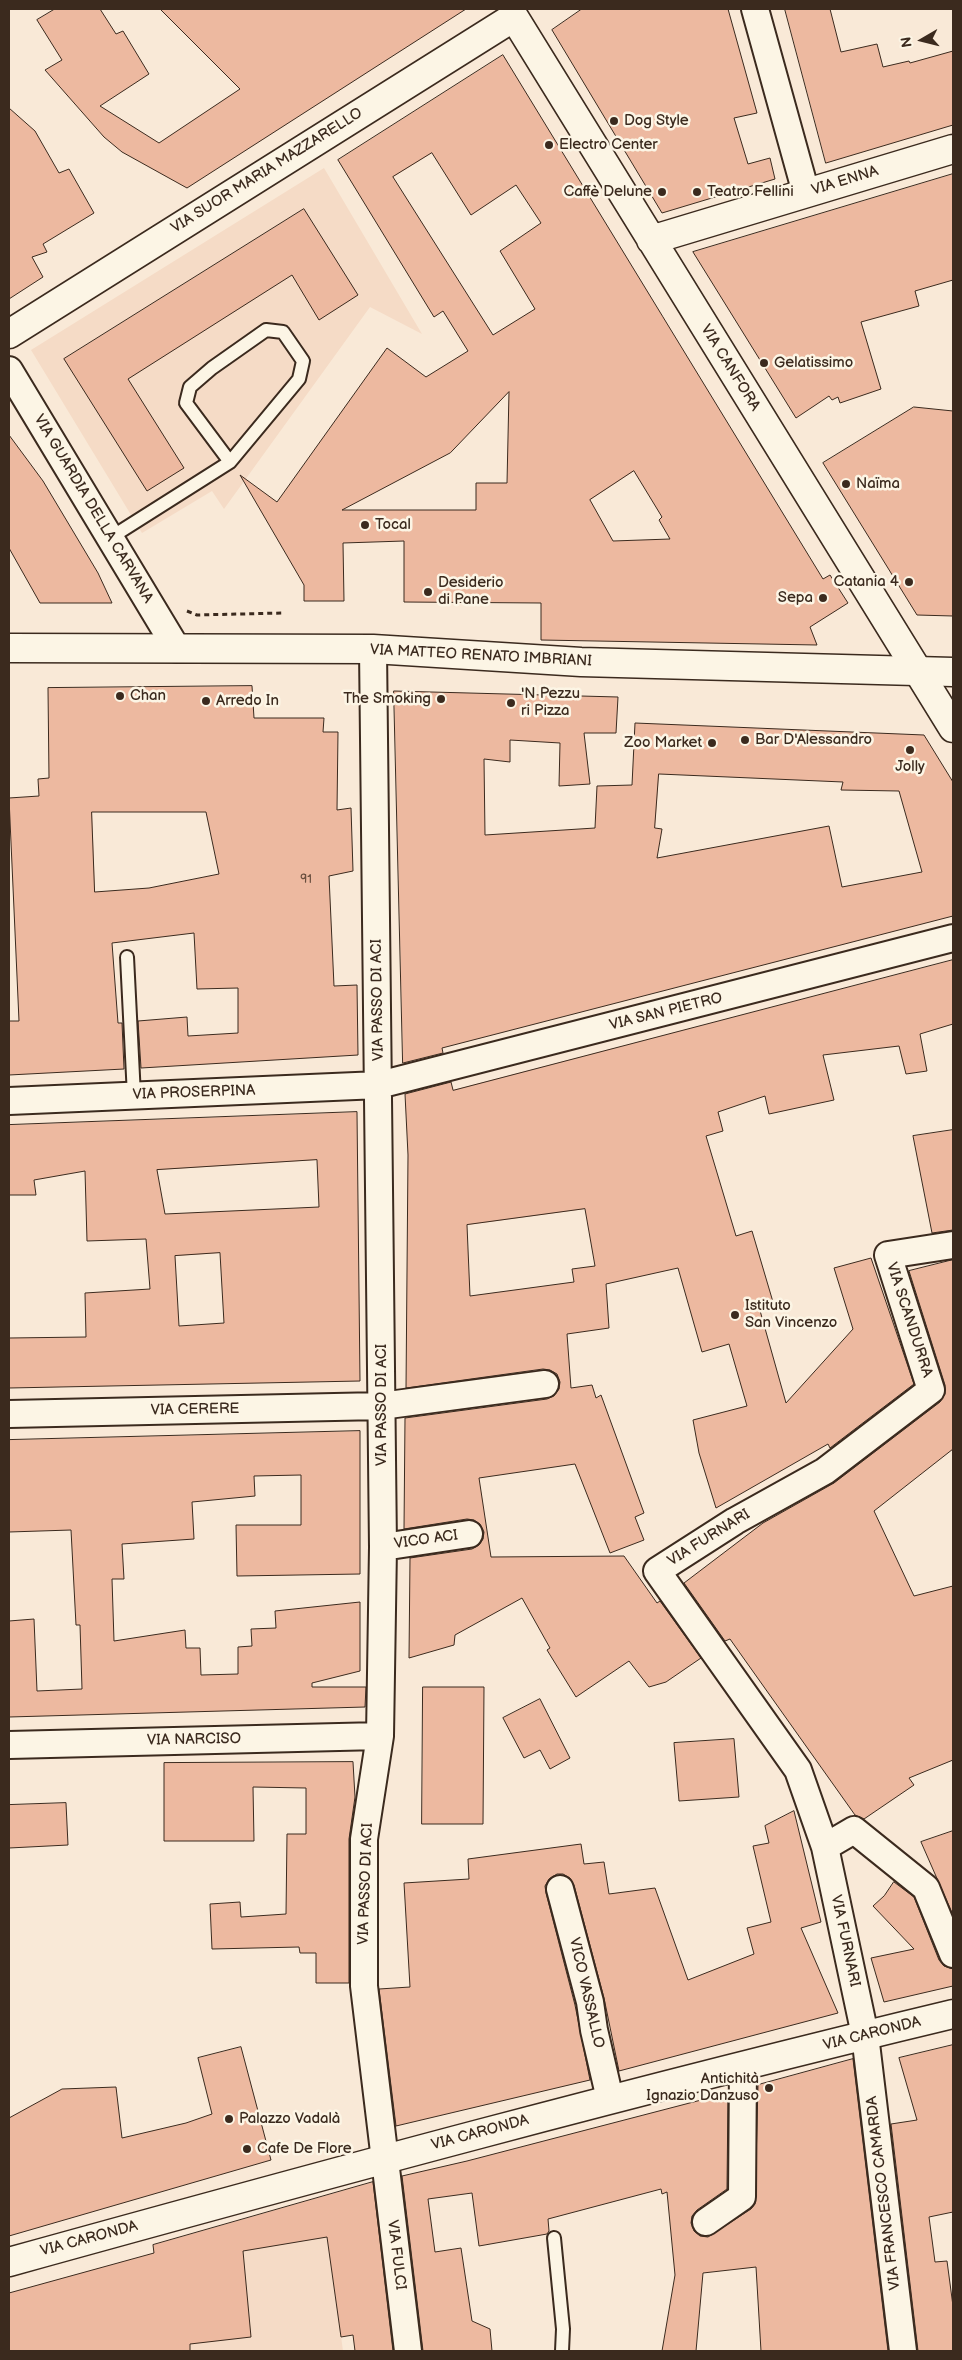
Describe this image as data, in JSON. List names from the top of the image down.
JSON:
{
  "streets": {
    "main road": [
      "VIA SUOR MARIA MAZZARELLO",
      "VIA ENNA",
      "VIA CANFORA",
      "VIA MATTEO RENATO IMBRIANI",
      "VIA CARONDA"
    ],
    "street": [
      "VIA GUARDIA DELLA CARVANA",
      "VIA PASSO DI ACI",
      "VIA SAN PIETRO",
      "VIA PROSERPINA",
      "VIA SCANDURRA",
      "VIA CERERE",
      "VIA FURNARI",
      "VICO ACI",
      "VIA NARCISO",
      "VICO VASSALLO",
      "VIA FRANCESCO CAMARDA",
      "VIA FULCI"
    ]
  },
  "crossings": [
    ["VIA SUOR MARIA MAZZARELLO", "VIA CANFORA"],
    ["VIA ENNA", "VIA CANFORA"],
    ["VIA CANFORA", "VIA MATTEO RENATO IMBRIANI"],
    ["VIA GUARDIA DELLA CARVANA", "VIA MATTEO RENATO IMBRIANI"],
    ["VIA MATTEO RENATO IMBRIANI", "VIA PASSO DI ACI"],
    ["VIA PASSO DI ACI", "VIA SAN PIETRO"],
    ["VIA PASSO DI ACI", "VIA PROSERPINA"],
    ["VIA PASSO DI ACI", "VIA CERERE"],
    ["VIA PASSO DI ACI", "VICO ACI"],
    ["VIA PASSO DI ACI", "VIA NARCISO"],
    ["VIA PASSO DI ACI", "VIA CARONDA"],
    ["VIA PASSO DI ACI", "VIA FULCI"],
    ["VIA SAN PIETRO", "VIA PROSERPINA"],
    ["VIA SCANDURRA", "VIA FURNARI"],
    ["VIA FURNARI", "VIA CARONDA"],
    ["VIA FURNARI", "VIA FRANCESCO CAMARDA"],
    ["VICO VASSALLO", "VIA CARONDA"],
    ["VIA CARONDA", "VIA FRANCESCO CAMARDA"],
    ["VIA CARONDA", "VIA FULCI"]
  ],
  "places": [
    "Dog Style",
    "Electro Center",
    "Caffè Delune",
    "Teatro Fellini",
    "Gelatissimo",
    "Naïma",
    "Tocal",
    "Catania 4",
    "Desiderio di Pane",
    "Sepa",
    "Chan",
    "The Smoking",
    "Arredo In",
    "'N Pezzu ri Pizza",
    "Bar D'Alessandro",
    "Zoo Market",
    "Jolly",
    "Istituto San Vincenzo",
    "Antichità Ignazio Danzuso",
    "Palazzo Vadalà",
    "Cafe De Flore"
  ],
  "house_numbers": ["91"],
  "north": "left"
}
